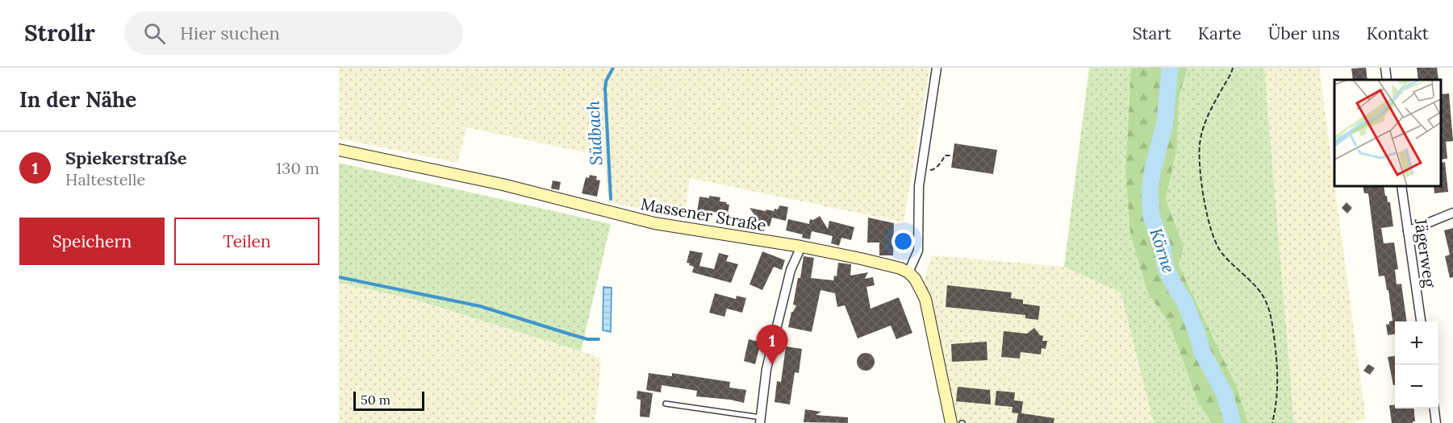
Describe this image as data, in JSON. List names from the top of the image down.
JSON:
{
  "streets": {
    "main road": ["Massener Straße"],
    "street": ["Jägerweg"]
  },
  "water": ["Südbach", "Körne"],
  "scale_bar": "50 m",
  "page": {
    "header": "Strollr",
    "search": "Hier suchen",
    "nav": [
      "Start",
      "Karte",
      "Über uns",
      "Kontakt"
    ],
    "heading": "In der Nähe",
    "list": [
      {
        "mark": "1",
        "name": "Spiekerstraße",
        "note": "Haltestelle",
        "value": "130 m"
      }
    ],
    "buttons": ["Speichern", "Teilen"],
    "map_buttons": ["+", "−"],
    "pins": "1",
    "scale": "50 m"
  }
}
